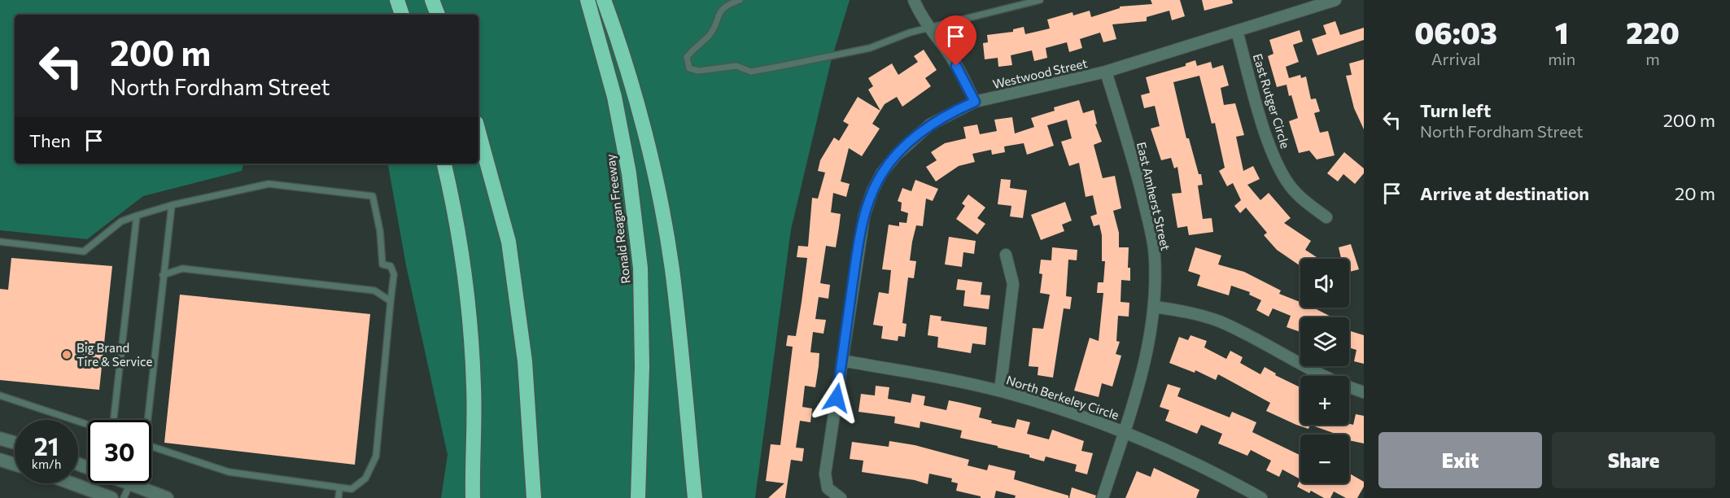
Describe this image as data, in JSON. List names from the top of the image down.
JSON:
{
  "streets": {
    "highway": ["Ronald Reagan Freeway"],
    "street": [
      "Westwood Street",
      "East Rutger Circle",
      "East Amherst Street",
      "North Berkeley Circle"
    ]
  },
  "crossings": [
    ["Westwood Street", "East Rutger Circle"],
    ["Westwood Street", "East Amherst Street"],
    ["Westwood Street", "North Berkeley Circle"],
    ["East Amherst Street", "North Berkeley Circle"]
  ],
  "places": ["Big Brand Tire & Service"],
  "page": {
    "eta": [
      "06:03",
      "Arrival",
      "1",
      "min",
      "220",
      "m"
    ],
    "turn": ["200 m", "North Fordham Street"],
    "list": [
      {
        "name": "Turn left",
        "note": "North Fordham Street",
        "value": "200 m"
      },
      {
        "name": "Arrive at destination",
        "value": "20 m"
      }
    ],
    "then": "Then",
    "map_buttons": ["+", "−"],
    "speed": "21 km/h",
    "limit": "30",
    "buttons": ["Exit", "Share"]
  }
}
